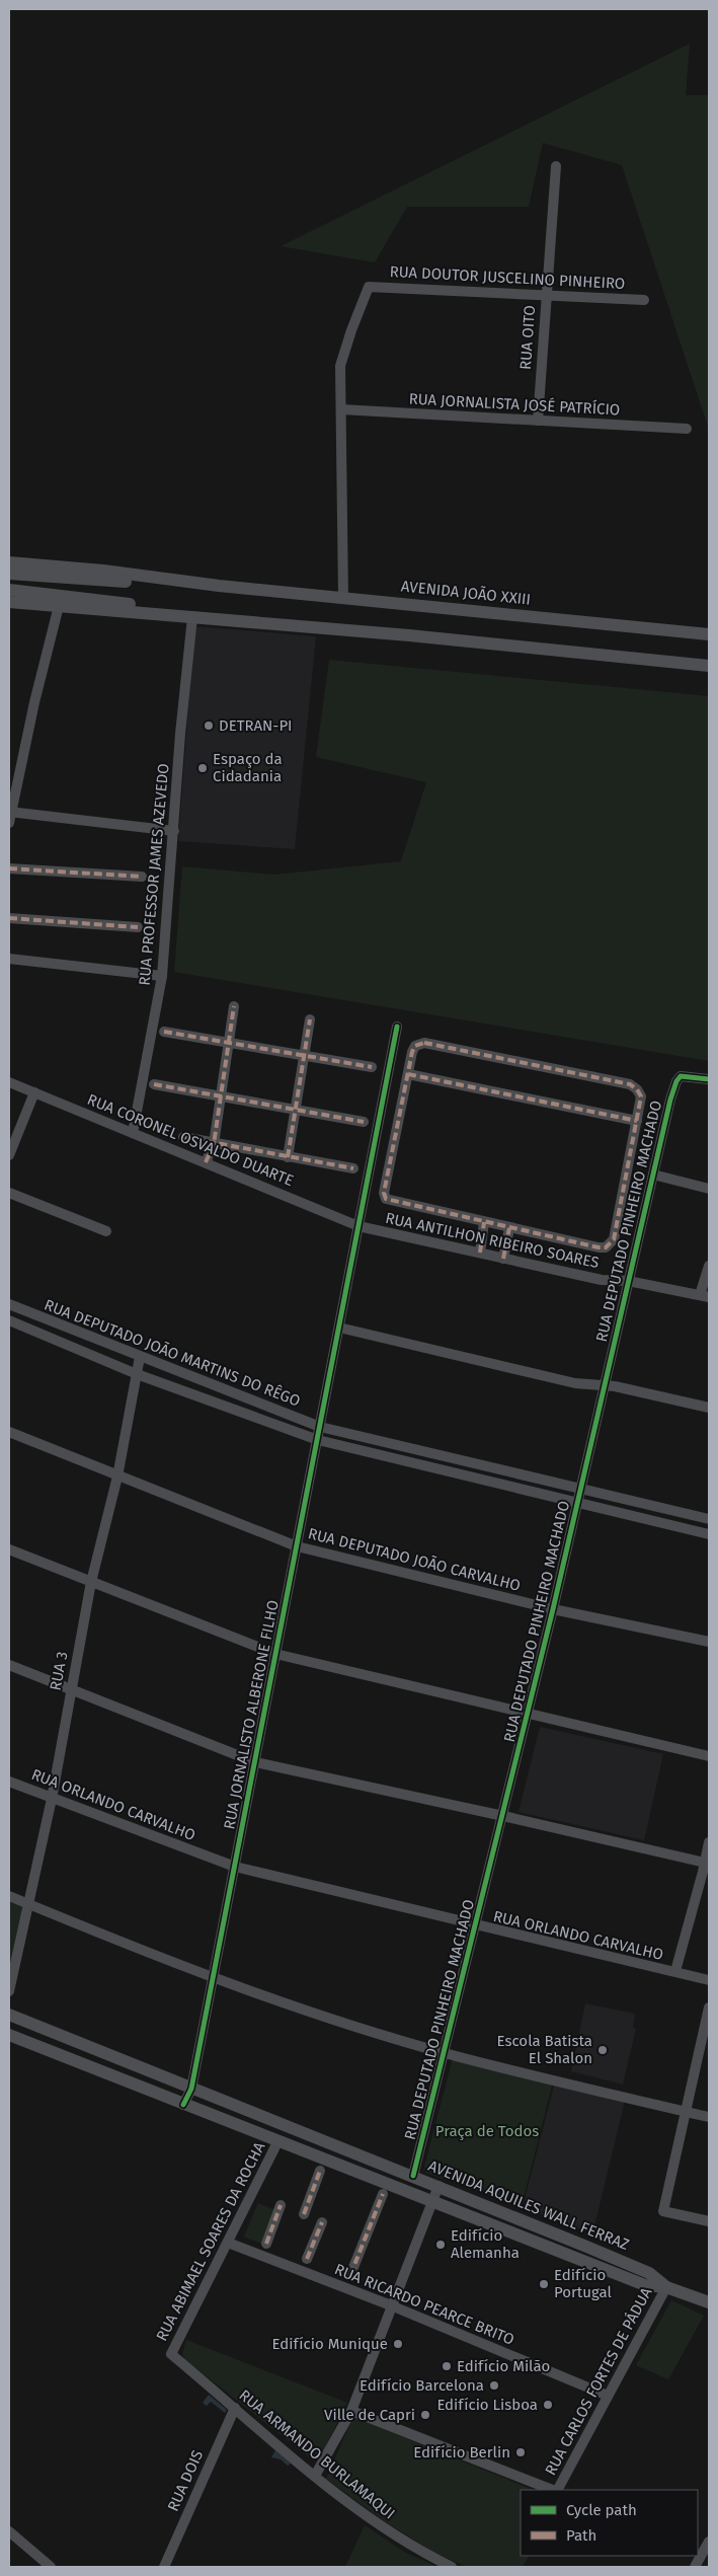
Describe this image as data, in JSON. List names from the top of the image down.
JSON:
{
  "streets": {
    "main road": ["AVENIDA JOÃO XXIII", "AVENIDA AQUILES WALL FERRAZ"],
    "street": [
      "RUA DOUTOR JUSCELINO PINHEIRO",
      "RUA OITO",
      "RUA JORNALISTA JOSÉ PATRÍCIO",
      "RUA PROFESSOR JAMES AZEVEDO",
      "RUA CORONEL OSVALDO DUARTE",
      "RUA DEPUTADO PINHEIRO MACHADO",
      "RUA ANTILHON RIBEIRO SOARES",
      "RUA DEPUTADO JOÃO MARTINS DO RÊGO",
      "RUA DEPUTADO JOÃO CARVALHO",
      "RUA 3",
      "RUA JORNALISTO ALBERONE FILHO",
      "RUA ORLANDO CARVALHO",
      "RUA ABIMAEL SOARES DA ROCHA",
      "RUA RICARDO PEARCE BRITO",
      "RUA CARLOS FORTES DE PÁDUA",
      "RUA ARMANDO BURLAMAQUI",
      "RUA DOIS"
    ]
  },
  "crossings": [
    ["RUA DOUTOR JUSCELINO PINHEIRO", "RUA OITO"],
    ["RUA DOUTOR JUSCELINO PINHEIRO", "RUA JORNALISTA JOSÉ PATRÍCIO"],
    ["RUA OITO", "RUA JORNALISTA JOSÉ PATRÍCIO"],
    ["RUA PROFESSOR JAMES AZEVEDO", "RUA CORONEL OSVALDO DUARTE"],
    ["RUA CORONEL OSVALDO DUARTE", "RUA ANTILHON RIBEIRO SOARES"],
    ["RUA CORONEL OSVALDO DUARTE", "RUA JORNALISTO ALBERONE FILHO"],
    ["RUA DEPUTADO PINHEIRO MACHADO", "RUA ANTILHON RIBEIRO SOARES"],
    ["RUA DEPUTADO PINHEIRO MACHADO", "RUA DEPUTADO JOÃO MARTINS DO RÊGO"],
    ["RUA DEPUTADO PINHEIRO MACHADO", "RUA DEPUTADO JOÃO CARVALHO"],
    ["RUA DEPUTADO PINHEIRO MACHADO", "RUA ORLANDO CARVALHO"],
    ["RUA DEPUTADO PINHEIRO MACHADO", "AVENIDA AQUILES WALL FERRAZ"],
    ["RUA ANTILHON RIBEIRO SOARES", "RUA JORNALISTO ALBERONE FILHO"],
    ["RUA DEPUTADO JOÃO MARTINS DO RÊGO", "RUA 3"],
    ["RUA DEPUTADO JOÃO MARTINS DO RÊGO", "RUA JORNALISTO ALBERONE FILHO"],
    ["RUA DEPUTADO JOÃO CARVALHO", "RUA 3"],
    ["RUA DEPUTADO JOÃO CARVALHO", "RUA JORNALISTO ALBERONE FILHO"],
    ["RUA 3", "RUA ORLANDO CARVALHO"],
    ["RUA JORNALISTO ALBERONE FILHO", "RUA ORLANDO CARVALHO"],
    ["RUA JORNALISTO ALBERONE FILHO", "AVENIDA AQUILES WALL FERRAZ"],
    ["AVENIDA AQUILES WALL FERRAZ", "RUA ABIMAEL SOARES DA ROCHA"],
    ["AVENIDA AQUILES WALL FERRAZ", "RUA CARLOS FORTES DE PÁDUA"],
    ["RUA ABIMAEL SOARES DA ROCHA", "RUA RICARDO PEARCE BRITO"],
    ["RUA ABIMAEL SOARES DA ROCHA", "RUA ARMANDO BURLAMAQUI"],
    ["RUA RICARDO PEARCE BRITO", "RUA CARLOS FORTES DE PÁDUA"],
    ["RUA ARMANDO BURLAMAQUI", "RUA DOIS"]
  ],
  "parks": ["Praça de Todos"],
  "places": [
    "DETRAN-PI",
    "Espaço da Cidadania",
    "Escola Batista El Shalon",
    "Edifício Alemanha",
    "Edifício Portugal",
    "Edifício Munique",
    "Edifício Milão",
    "Edifício Barcelona",
    "Edifício Lisboa",
    "Ville de Capri",
    "Edifício Berlin"
  ],
  "legend": ["Cycle path", "Path"]
}
